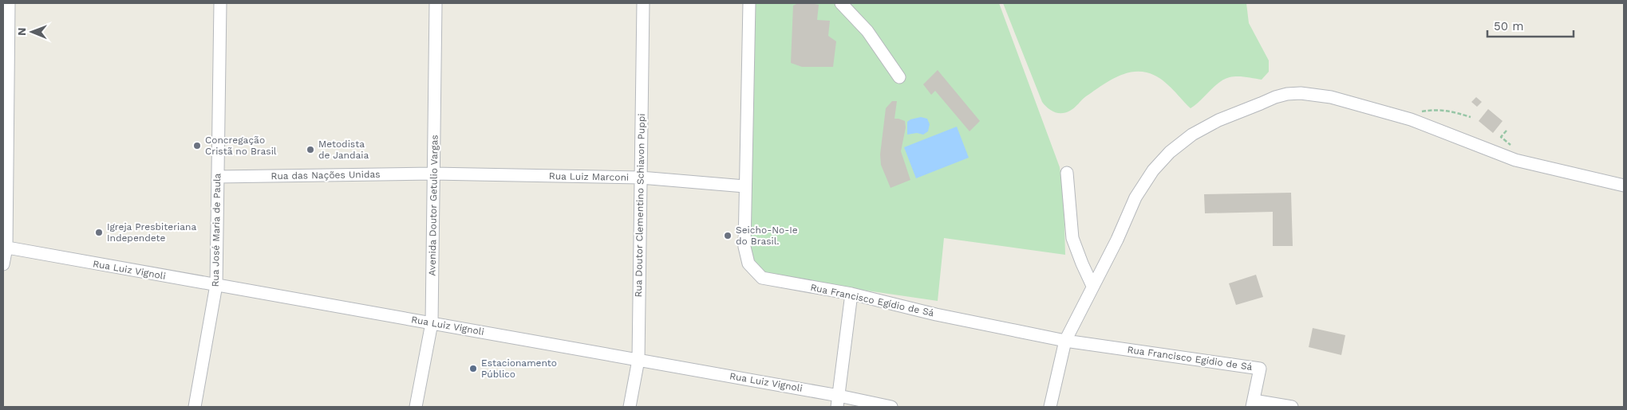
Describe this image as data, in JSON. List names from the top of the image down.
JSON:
{
  "streets": {
    "street": [
      "Rua das Nações Unidas",
      "Rua Luiz Marconi",
      "Avenida Doutor Getulio Vargas",
      "Rua Doutor Clementino Schiavon Puppi",
      "Rua José Maria de Paula",
      "Rua Luiz Vignoli",
      "Rua Francisco Egídio de Sá"
    ]
  },
  "crossings": [
    ["Rua das Nações Unidas", "Rua Luiz Marconi"],
    ["Rua das Nações Unidas", "Avenida Doutor Getulio Vargas"],
    ["Rua das Nações Unidas", "Rua José Maria de Paula"],
    ["Rua Luiz Marconi", "Avenida Doutor Getulio Vargas"],
    ["Rua Luiz Marconi", "Rua Doutor Clementino Schiavon Puppi"],
    ["Rua Luiz Marconi", "Rua Francisco Egídio de Sá"],
    ["Avenida Doutor Getulio Vargas", "Rua Luiz Vignoli"],
    ["Rua Doutor Clementino Schiavon Puppi", "Rua Luiz Vignoli"],
    ["Rua José Maria de Paula", "Rua Luiz Vignoli"]
  ],
  "places": [
    "Concregação Cristã no Brasil",
    "Metodista de Jandaia",
    "Igreja Presbiteriana Independete",
    "Seicho-No-Ie do Brasil.",
    "Estacionamento Público"
  ],
  "scale_bar": "50 m",
  "north": "left"
}
